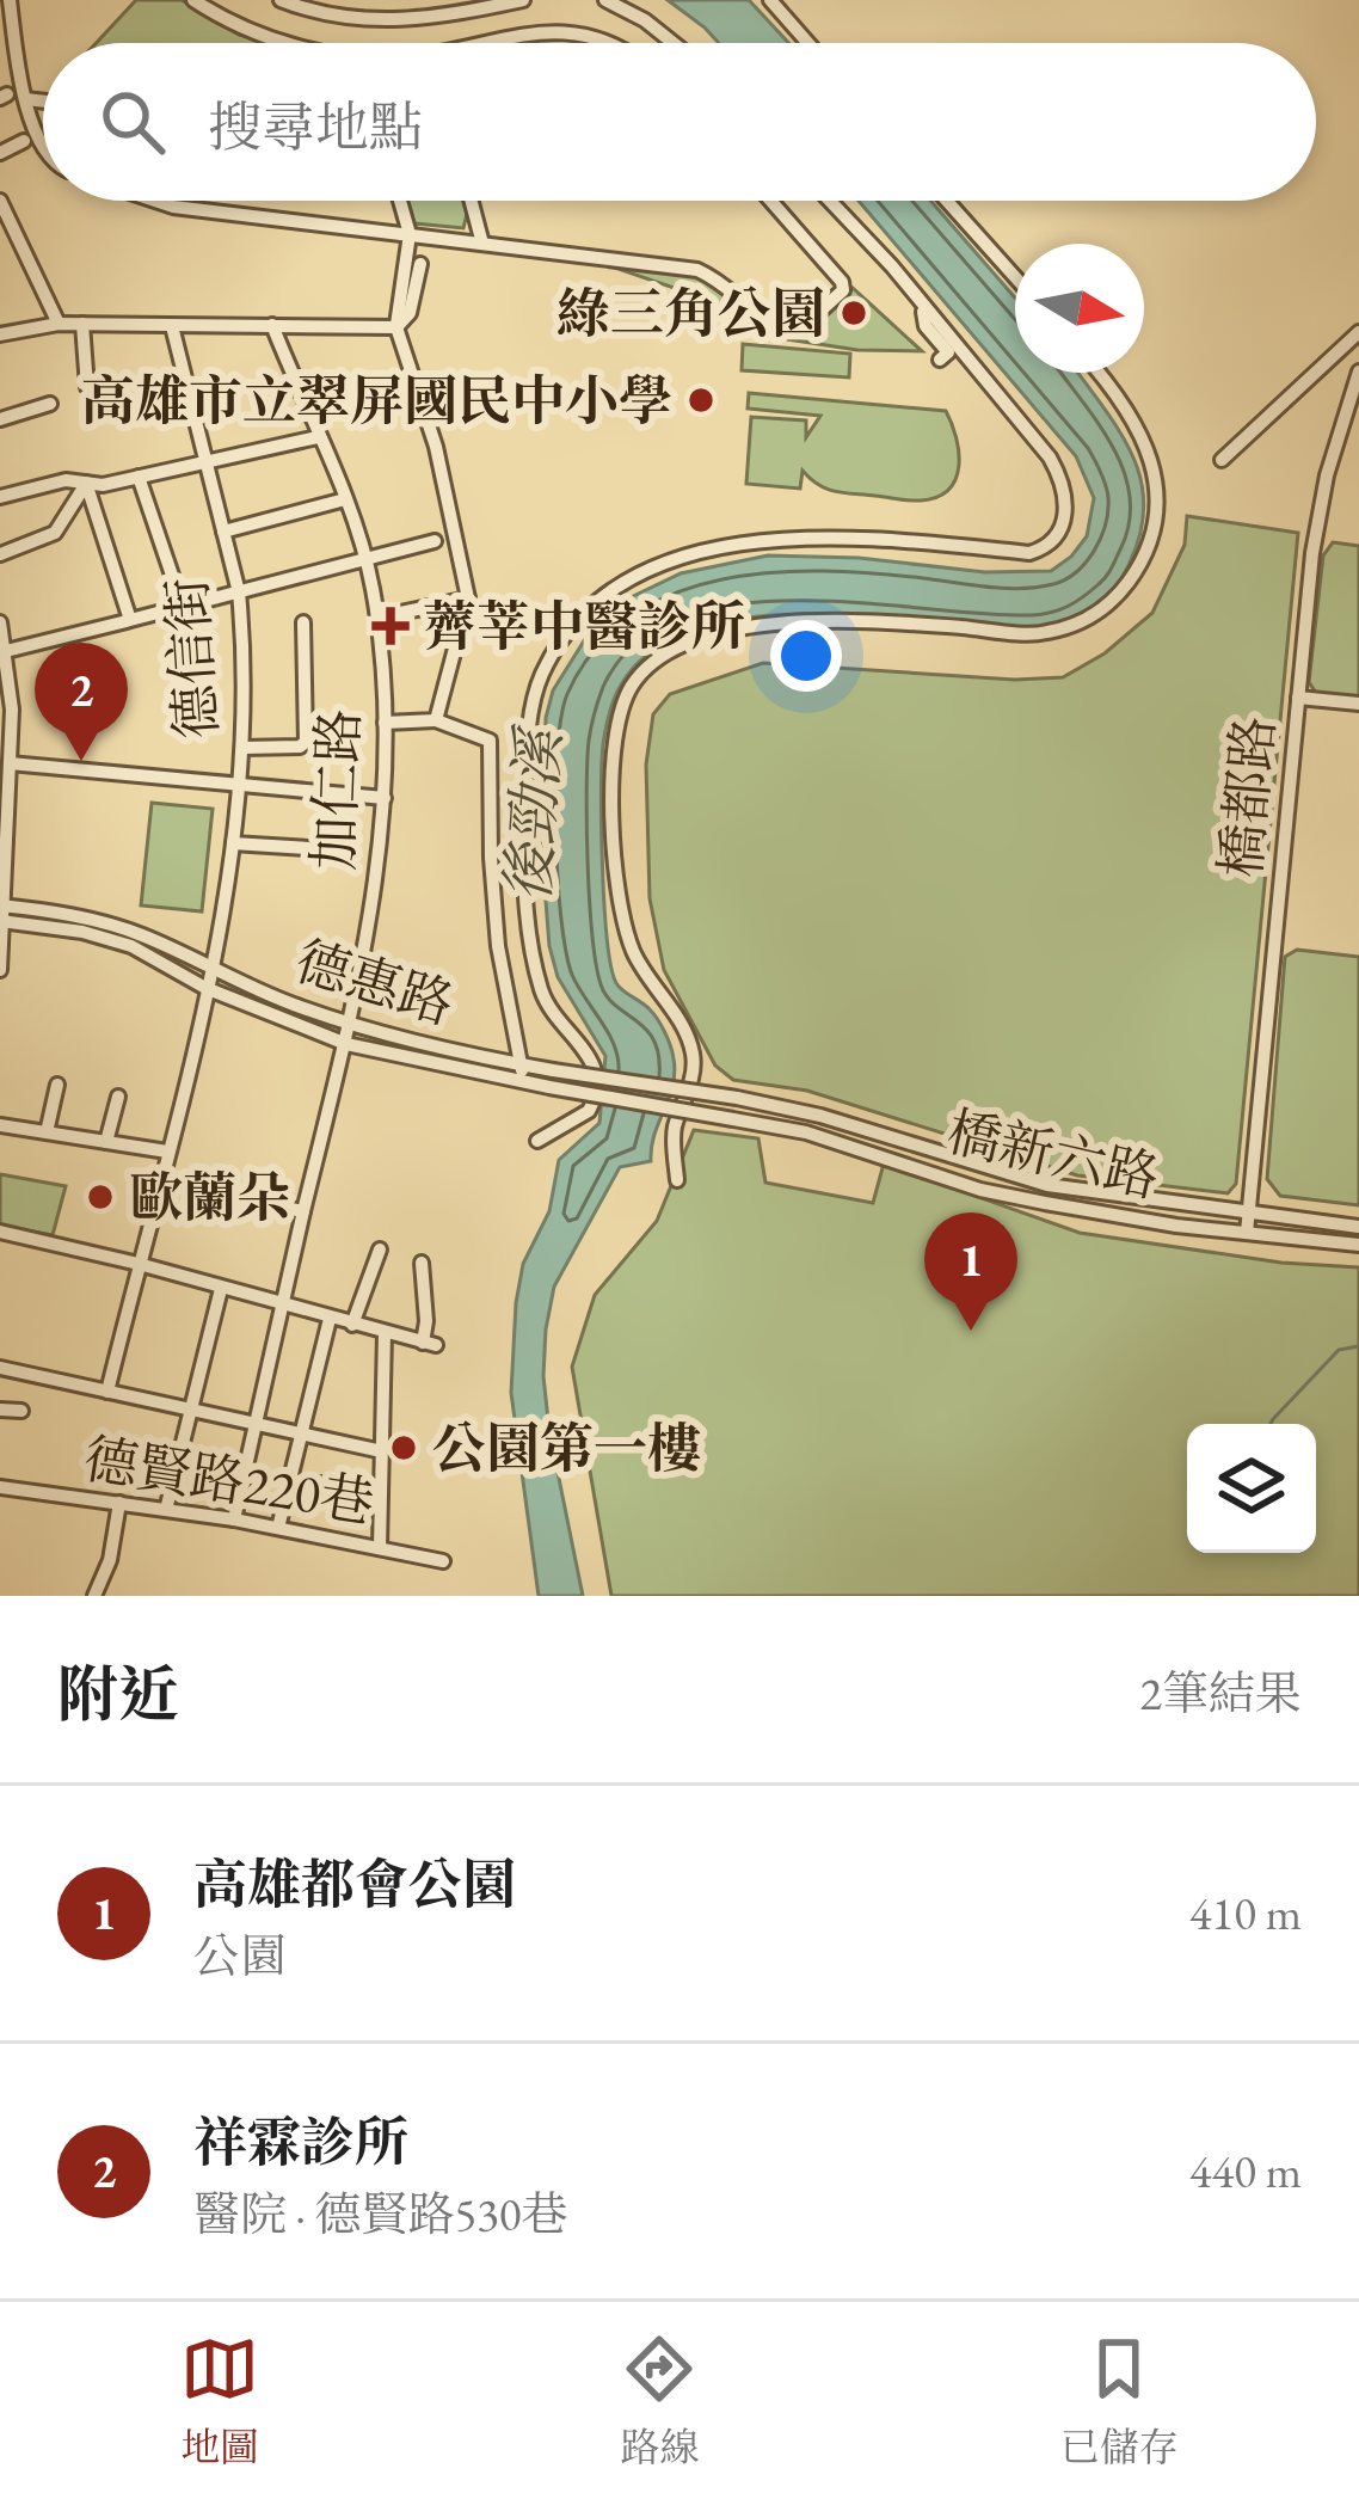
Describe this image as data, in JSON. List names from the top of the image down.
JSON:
{
  "streets": {
    "street": [
      "德信街",
      "加仁路",
      "橋都路",
      "德惠路",
      "橋新六路",
      "德賢路220巷"
    ]
  },
  "crossings": [
    ["德信街", "德惠路"],
    ["加仁路", "德惠路"],
    ["加仁路", "德賢路220巷"],
    ["橋都路", "橋新六路"],
    ["德惠路", "橋新六路"]
  ],
  "water": ["後勁溪"],
  "places": {
    "other": [
      "綠三角公園",
      "高雄市立翠屏國民中小學",
      "歐蘭朵",
      "公園第一樓"
    ],
    "health": ["薺莘中醫診所"]
  },
  "north": "right",
  "page": {
    "search": "搜尋地點",
    "pins": ["2", "1"],
    "heading": ["附近", "2筆結果"],
    "list": [
      {
        "mark": "1",
        "name": "高雄都會公園",
        "note": "公園",
        "value": "410 m"
      },
      {
        "mark": "2",
        "name": "祥霖診所",
        "note": "醫院 · 德賢路530巷",
        "value": "440 m"
      }
    ],
    "nav": ["地圖", "路線", "已儲存"]
  }
}
